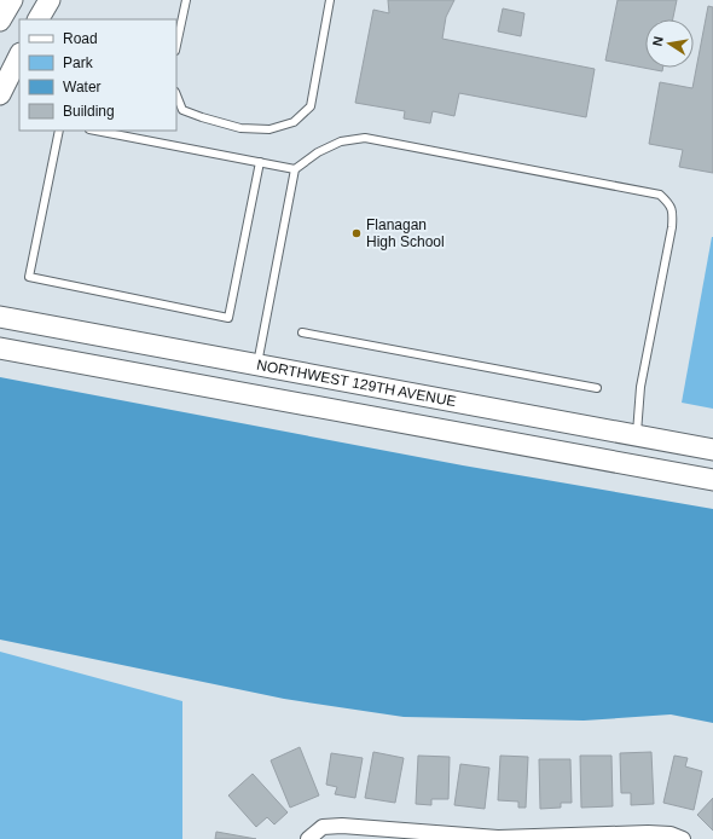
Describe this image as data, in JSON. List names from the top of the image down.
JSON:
{
  "streets": {
    "street": ["NORTHWEST 129TH AVENUE"]
  },
  "places": ["Flanagan High School"],
  "legend": [
    "Road",
    "Park",
    "Water",
    "Building"
  ],
  "north": "left"
}
